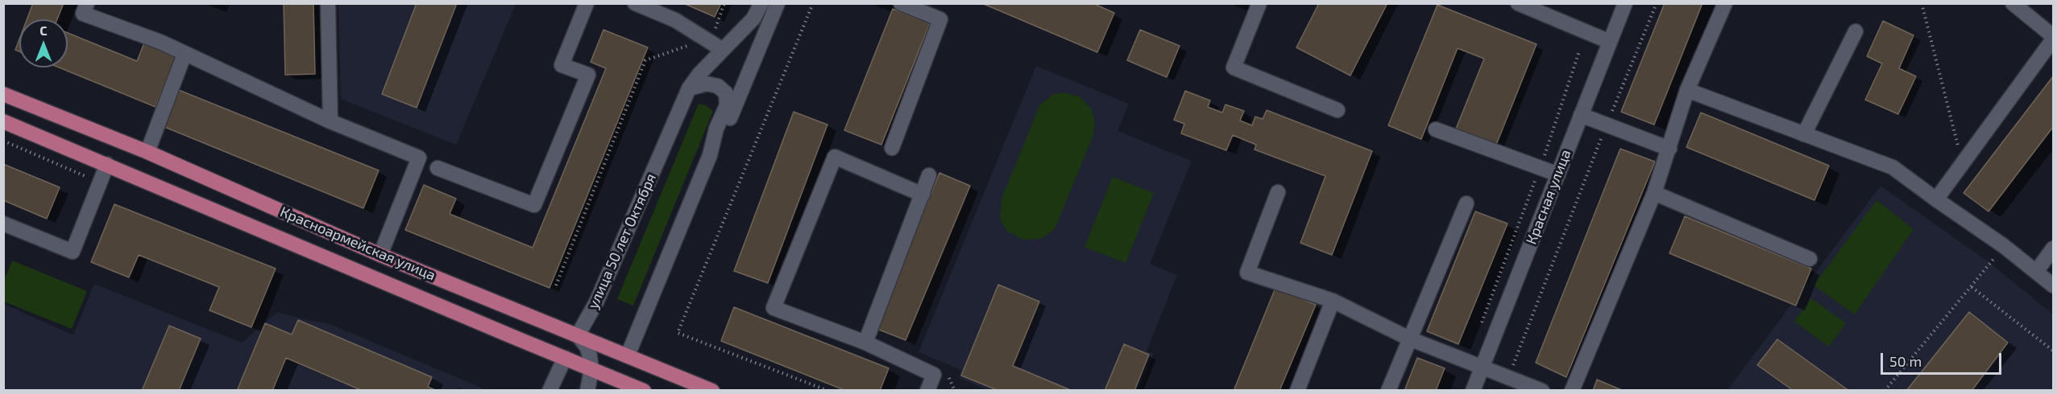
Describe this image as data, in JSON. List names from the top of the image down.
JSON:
{
  "streets": {
    "main road": ["улица 50 лет Октября", "Красноармейская улица"],
    "street": ["Красная улица"]
  },
  "crossings": [
    ["улица 50 лет Октября", "Красноармейская улица"]
  ],
  "scale_bar": "50 m",
  "north": "top"
}
